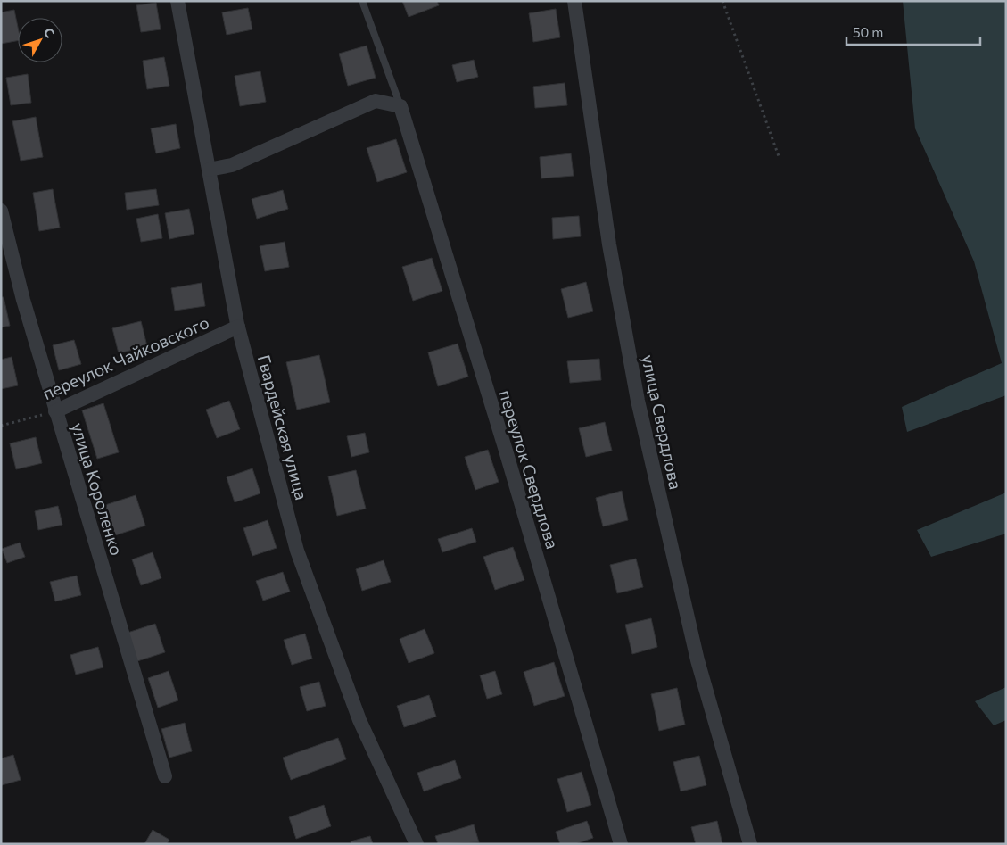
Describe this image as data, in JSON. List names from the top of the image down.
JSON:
{
  "streets": {
    "street": [
      "переулок Чайковского",
      "улица Свердлова",
      "Гвардейская улица",
      "переулок Свердлова",
      "улица Короленко"
    ]
  },
  "crossings": [
    ["переулок Чайковского", "Гвардейская улица"],
    ["переулок Чайковского", "улица Короленко"]
  ],
  "scale_bar": "50 m",
  "north": "top right"
}
